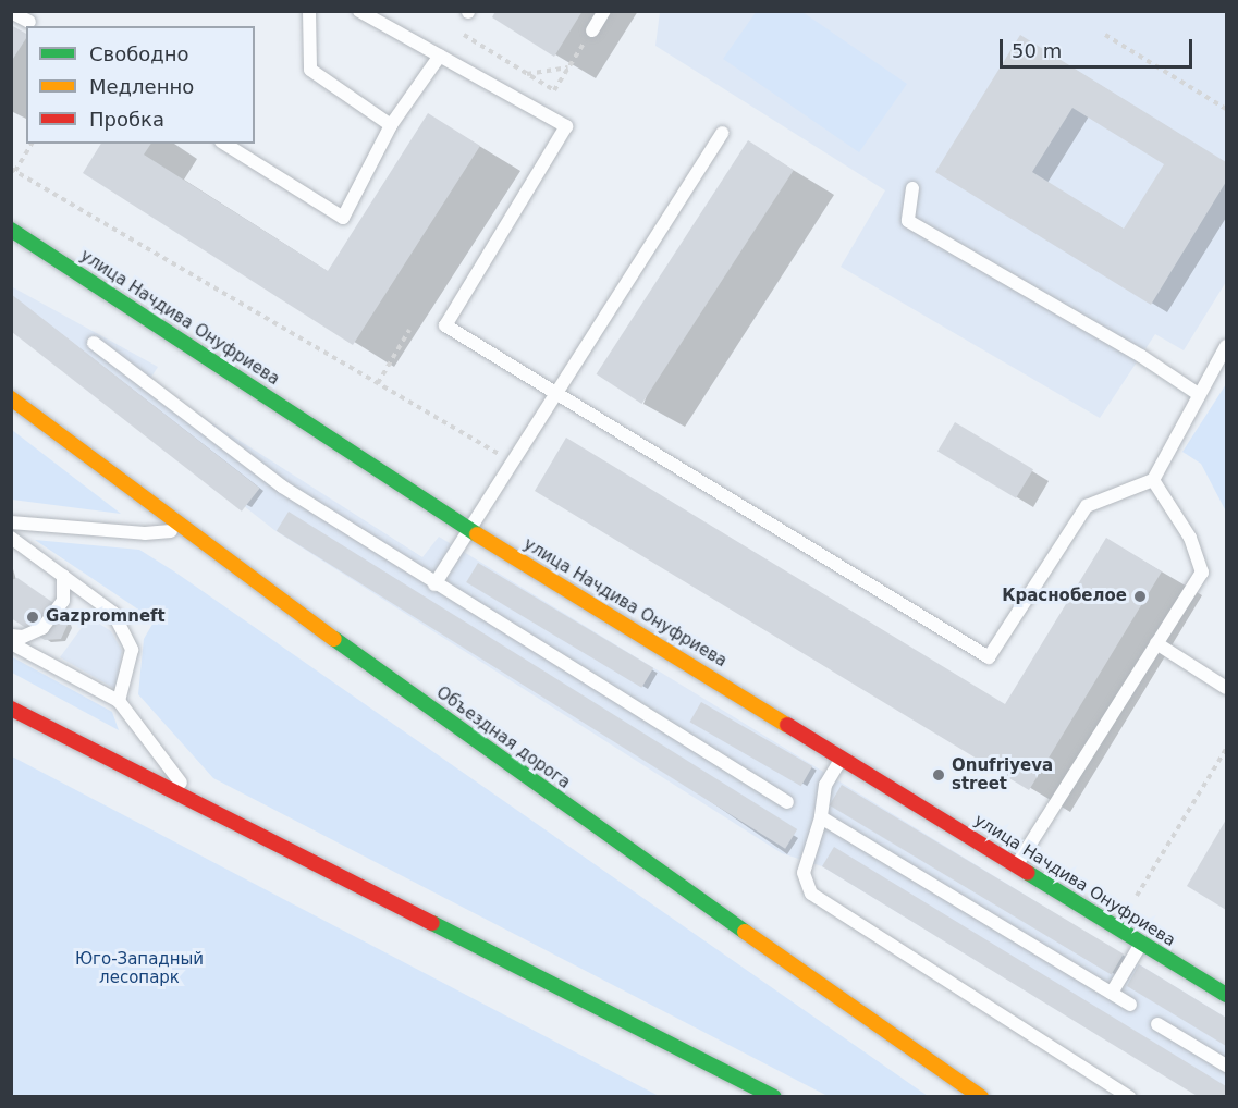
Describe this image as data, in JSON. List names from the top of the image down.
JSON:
{
  "streets": {
    "main road": ["улица Начдива Онуфриева", "Объездная дорога"]
  },
  "parks": ["Юго-Западный лесопарк"],
  "places": ["Краснобелое", "Gazpromneft", "Onufriyeva street"],
  "legend": ["Свободно", "Медленно", "Пробка"],
  "scale_bar": "50 m"
}
